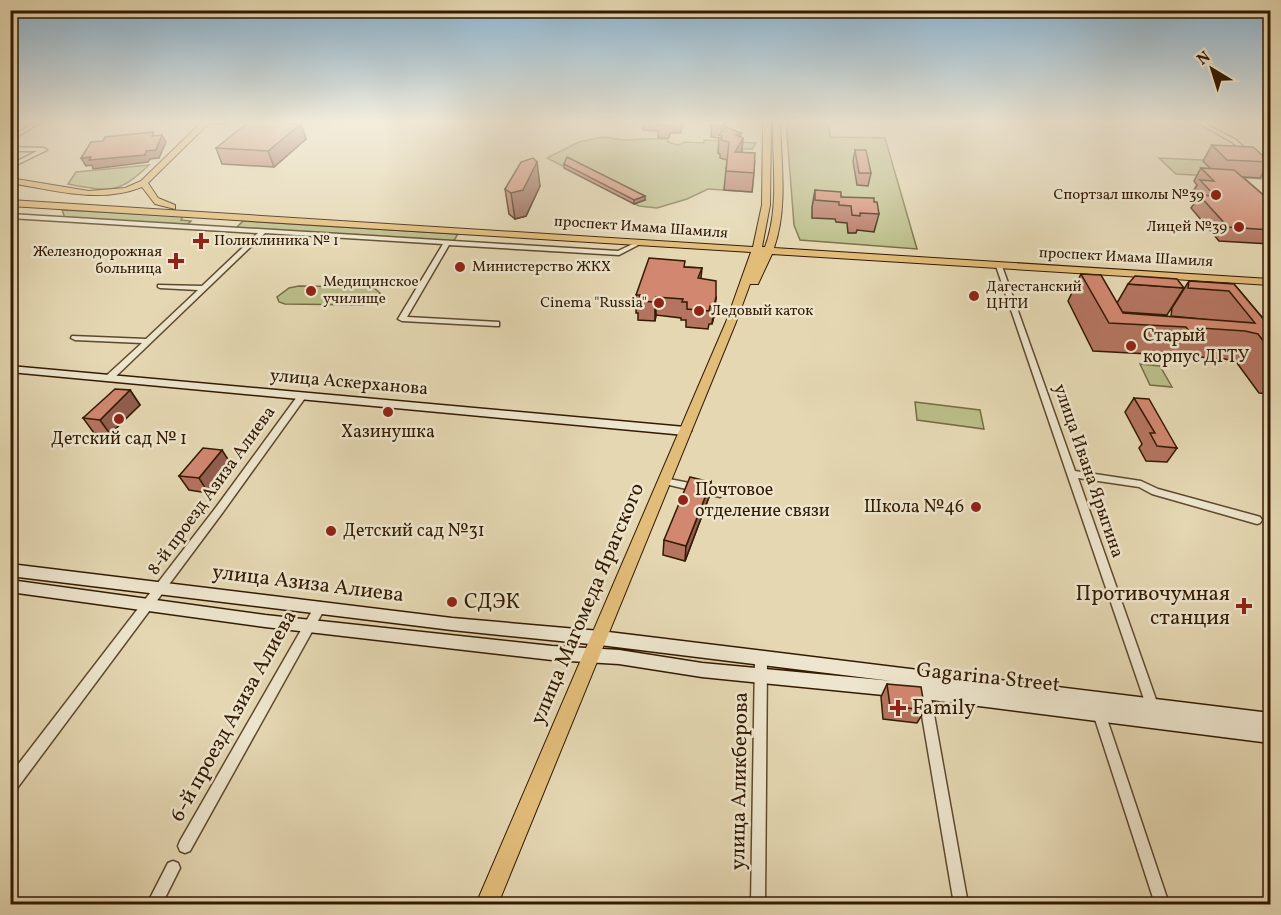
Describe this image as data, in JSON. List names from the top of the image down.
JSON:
{
  "streets": {
    "main road": [
      "проспект Имама Шамиля",
      "улица Аскерханова",
      "улица Азиза Алиева",
      "улица Магомеда Ярагского",
      "Gagarina Street"
    ],
    "street": [
      "улица Ивана Ярыгина",
      "8-й проезд Азиза Алиева",
      "6-й проезд Азиза Алиева",
      "улица Аликберова"
    ]
  },
  "crossings": [
    ["проспект Имама Шамиля", "улица Ивана Ярыгина"],
    ["проспект Имама Шамиля", "улица Магомеда Ярагского"],
    ["улица Аскерханова", "8-й проезд Азиза Алиева"],
    ["улица Аскерханова", "улица Магомеда Ярагского"],
    ["улица Ивана Ярыгина", "Gagarina Street"],
    ["8-й проезд Азиза Алиева", "улица Азиза Алиева"],
    ["улица Азиза Алиева", "улица Магомеда Ярагского"],
    ["улица Азиза Алиева", "Gagarina Street"],
    ["улица Азиза Алиева", "6-й проезд Азиза Алиева"],
    ["улица Магомеда Ярагского", "Gagarina Street"],
    ["Gagarina Street", "улица Аликберова"]
  ],
  "places": {
    "other": [
      "Спортзал школы №39",
      "Лицей №39",
      "Министерство ЖКХ",
      "Медицинское училище",
      "Дагестанский ЦНТИ",
      "Cinema \"Russia\"",
      "Ледовый каток",
      "Старый корпус ДГТУ",
      "Хазинушка",
      "Детский сад № 1",
      "Почтовое отделение связи",
      "Школа №46",
      "Детский сад №31",
      "СДЭК"
    ],
    "health": [
      "Поликлиника № 1",
      "Железнодорожная больница",
      "Противочумная станция",
      "Family"
    ]
  },
  "north": "top left"
}
